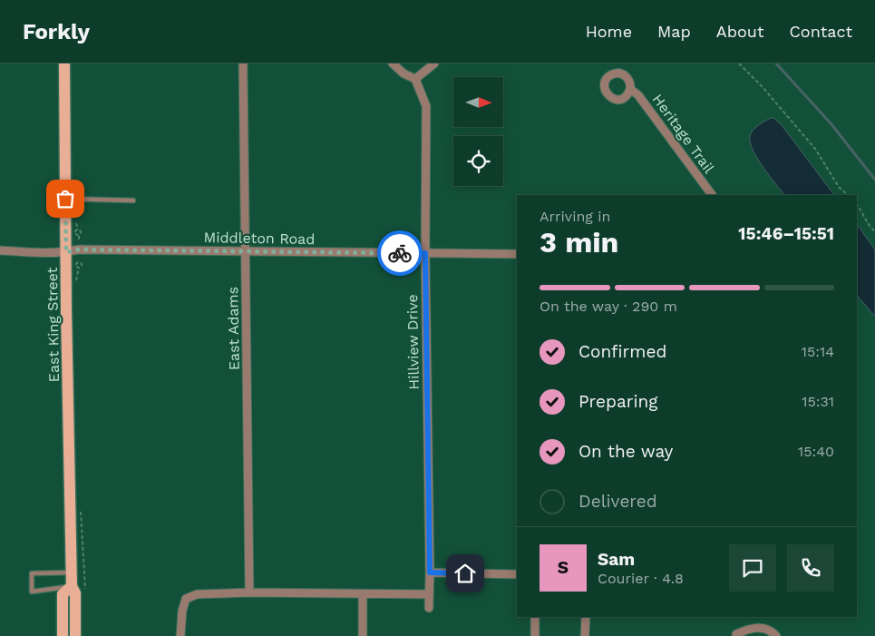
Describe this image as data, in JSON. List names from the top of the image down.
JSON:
{
  "streets": {
    "main road": ["East King Street"],
    "street": [
      "Heritage Trail",
      "Middleton Road",
      "East Adams",
      "Hillview Drive"
    ]
  },
  "crossings": [
    ["Middleton Road", "East King Street"],
    ["Middleton Road", "East Adams"],
    ["Middleton Road", "Hillview Drive"]
  ],
  "north": "right",
  "page": {
    "header": "Forkly",
    "nav": [
      "Home",
      "Map",
      "About",
      "Contact"
    ],
    "heading": ["3 min", "Arriving in", "15:46–15:51"],
    "panel": ["Sam", "Courier · 4.8"],
    "bar": "On the way · 290 m",
    "list": [
      ["Confirmed", "15:14"],
      ["Preparing", "15:31"],
      ["On the way", "15:40"],
      "Delivered"
    ],
    "round": "S"
  }
}
